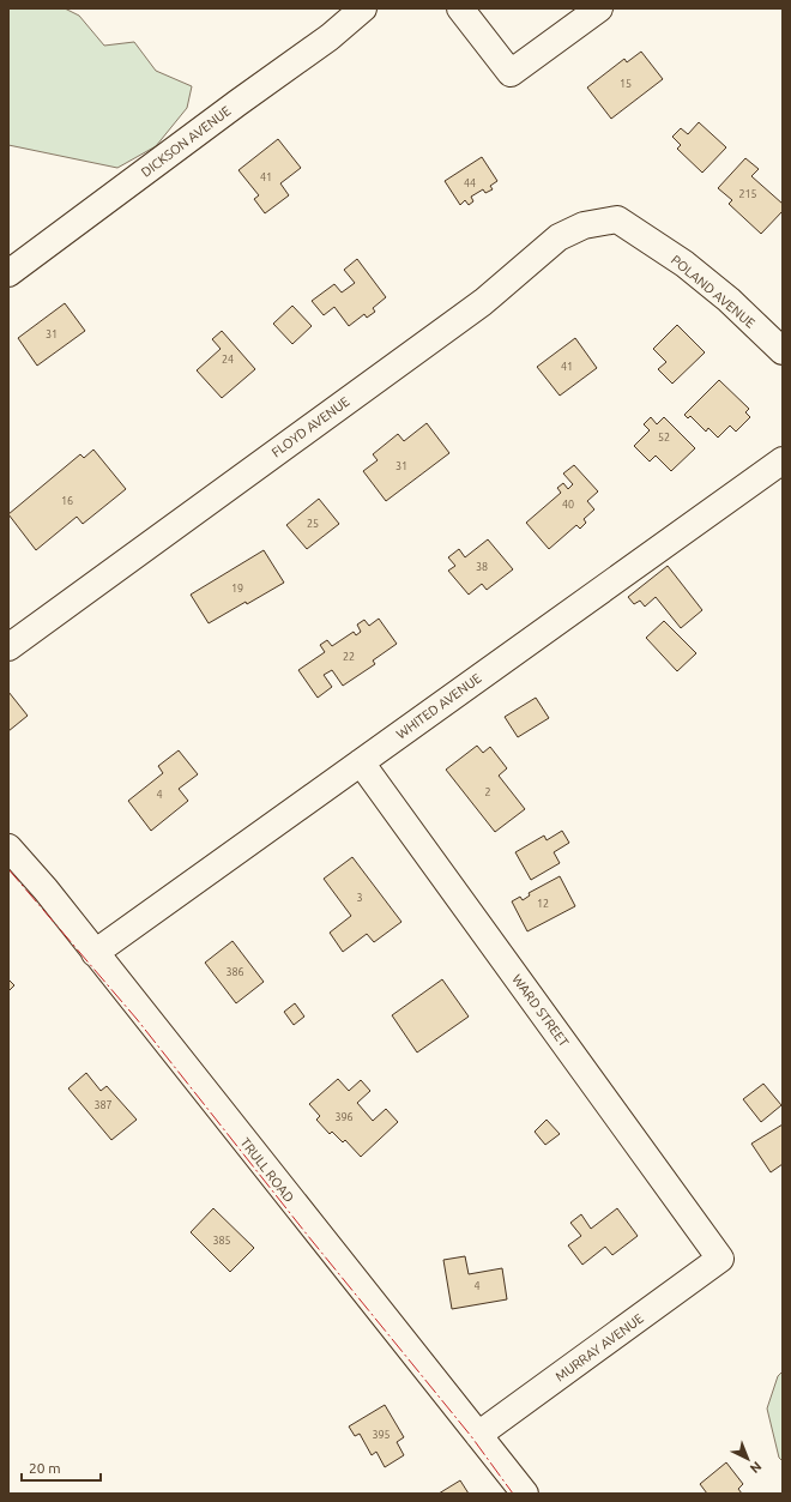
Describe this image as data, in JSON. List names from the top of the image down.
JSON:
{
  "streets": {
    "street": [
      "DICKSON AVENUE",
      "POLAND AVENUE",
      "FLOYD AVENUE",
      "WHITED AVENUE",
      "WARD STREET",
      "TRULL ROAD",
      "MURRAY AVENUE"
    ]
  },
  "crossings": [
    ["POLAND AVENUE", "FLOYD AVENUE"],
    ["WHITED AVENUE", "WARD STREET"],
    ["WHITED AVENUE", "TRULL ROAD"],
    ["WARD STREET", "MURRAY AVENUE"],
    ["TRULL ROAD", "MURRAY AVENUE"]
  ],
  "house_numbers": [
    "15",
    "41",
    "44",
    "215",
    "31",
    "24",
    "41",
    "52",
    "31",
    "16",
    "40",
    "25",
    "38",
    "19",
    "22",
    "2",
    "4",
    "3",
    "12",
    "386",
    "387",
    "396",
    "385",
    "4",
    "395"
  ],
  "scale_bar": "20 m",
  "north": "bottom right"
}
